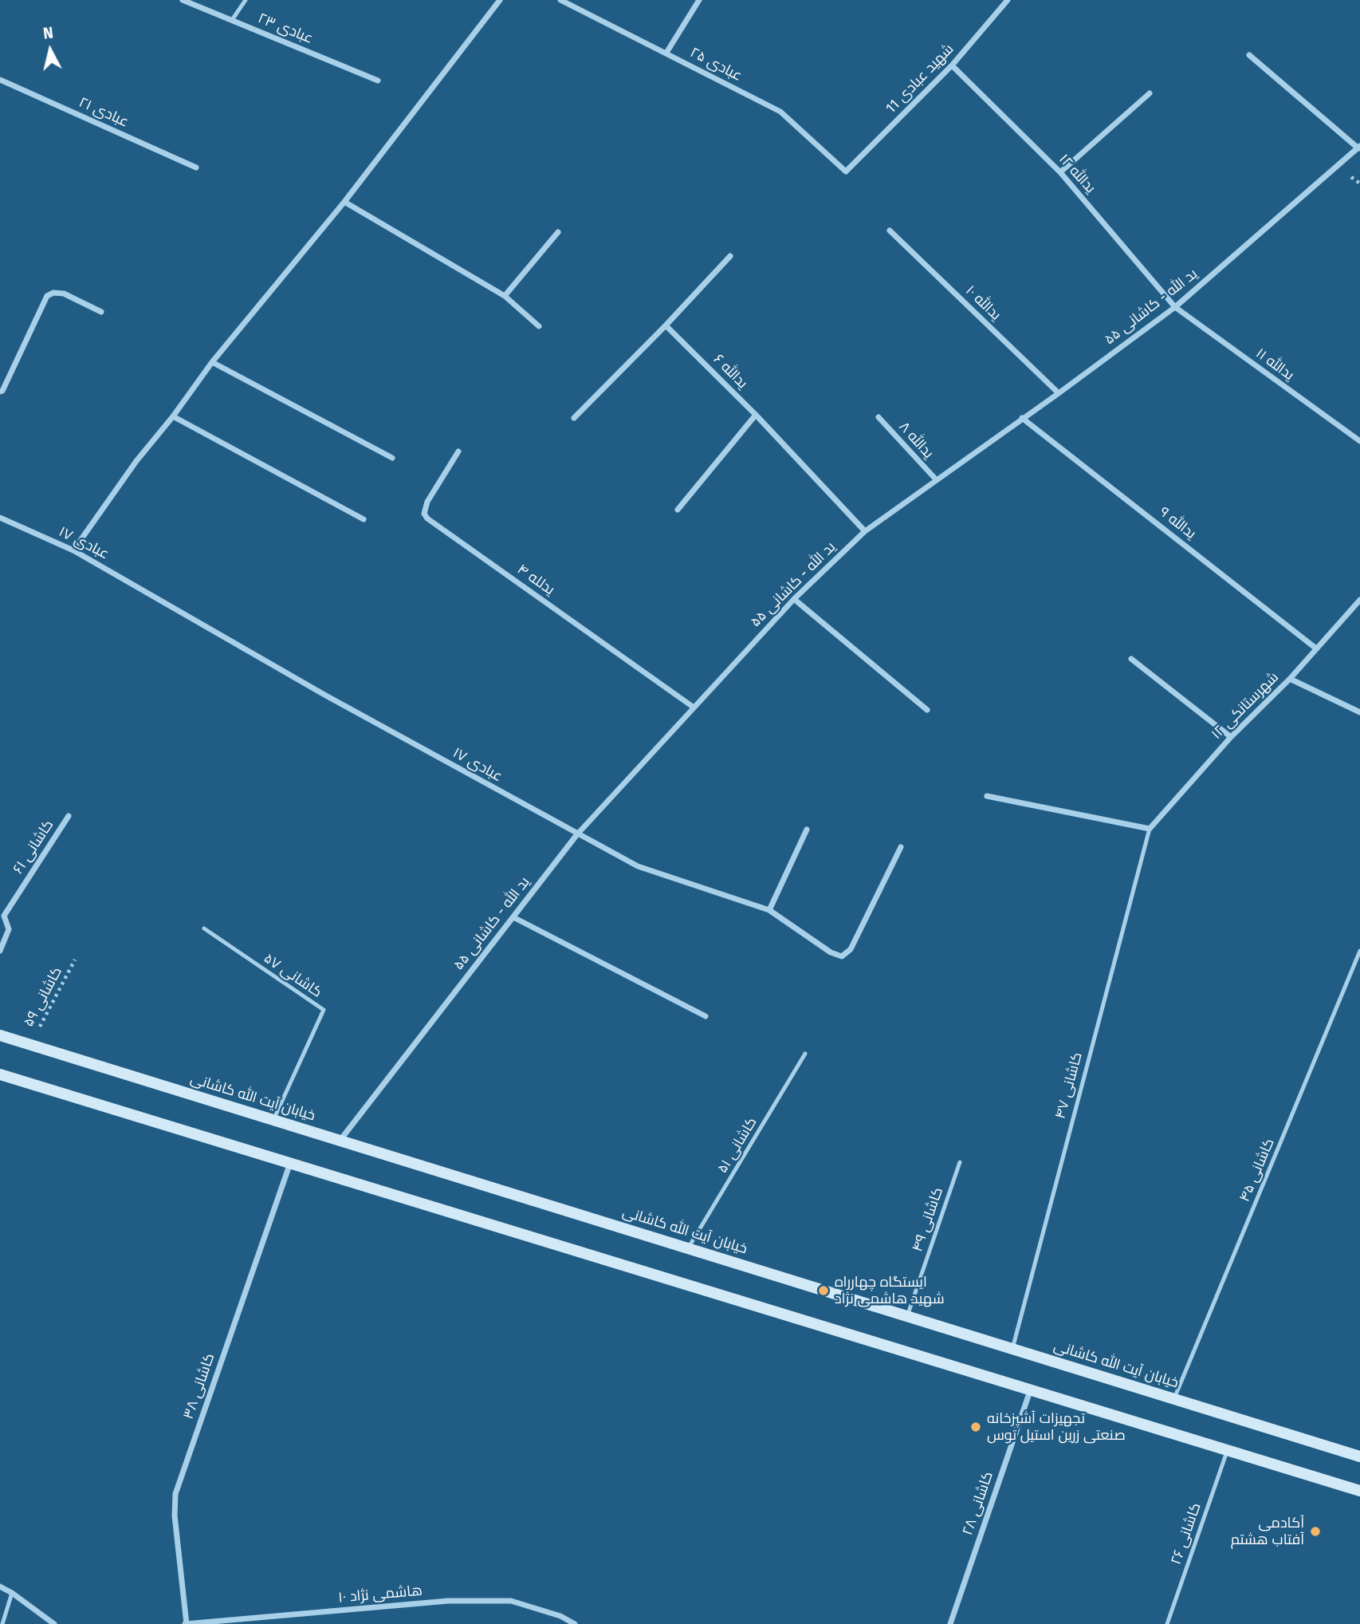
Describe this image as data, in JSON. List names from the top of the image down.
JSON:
{
  "streets": {
    "main road": ["خیابان آیت الله کاشانی"],
    "street": [
      "عبادی ۲۳",
      "عبادی ۲۵",
      "شهید عبادی 11",
      "عبادی ۲۱",
      "یدالله ۱۲",
      "یدالله ۱۰",
      "ید الله - کاشانی ۵۵",
      "یدالله ۱۱",
      "یدالله ۶",
      "یدالله ۸",
      "یدالله ۹",
      "عبادی ۱۷",
      "یدلله ۴",
      "شهرستانکی ۱۲",
      "کاشانی ۶۱",
      "کاشانی ۳۸",
      "کاشانی ۲۸",
      "هاشمی نژاد ۱۰"
    ],
    "lane": [
      "کاشانی ۵۷",
      "کاشانی ۴۷",
      "کاشانی ۵۱",
      "کاشانی ۴۵",
      "کاشانی ۴۹",
      "کاشانی ۲۶"
    ],
    "path": ["کاشانی ۵۹"]
  },
  "crossings": [
    ["عبادی ۲۵", "شهید عبادی 11"],
    ["شهید عبادی 11", "یدالله ۱۲"],
    ["یدالله ۱۲", "ید الله - کاشانی ۵۵"],
    ["یدالله ۱۲", "یدالله ۱۱"],
    ["یدالله ۱۰", "ید الله - کاشانی ۵۵"],
    ["ید الله - کاشانی ۵۵", "یدالله ۱۱"],
    ["ید الله - کاشانی ۵۵", "یدالله ۶"],
    ["ید الله - کاشانی ۵۵", "یدالله ۸"],
    ["ید الله - کاشانی ۵۵", "یدالله ۹"],
    ["ید الله - کاشانی ۵۵", "عبادی ۱۷"],
    ["ید الله - کاشانی ۵۵", "یدلله ۴"],
    ["ید الله - کاشانی ۵۵", "خیابان آیت الله کاشانی"],
    ["یدالله ۹", "شهرستانکی ۱۲"],
    ["شهرستانکی ۱۲", "کاشانی ۴۷"],
    ["کاشانی ۵۷", "خیابان آیت الله کاشانی"],
    ["کاشانی ۵۹", "خیابان آیت الله کاشانی"],
    ["کاشانی ۴۷", "خیابان آیت الله کاشانی"],
    ["خیابان آیت الله کاشانی", "کاشانی ۵۱"],
    ["خیابان آیت الله کاشانی", "کاشانی ۴۵"],
    ["خیابان آیت الله کاشانی", "کاشانی ۴۹"],
    ["کاشانی ۳۸", "هاشمی نژاد ۱۰"]
  ],
  "places": ["ایستگاه چهارراه شهید هاشمی نژاد", "تجهیزات آشپزخانه صنعتی زرین استیل توس", "آکادمی آفتاب هشتم"],
  "north": "top"
}
